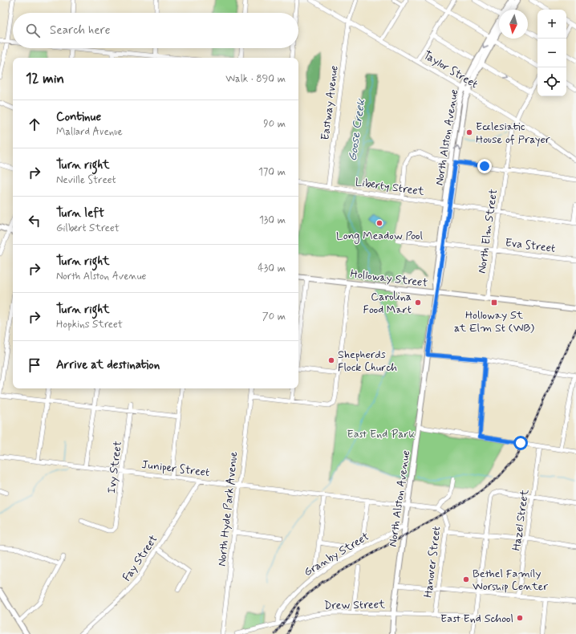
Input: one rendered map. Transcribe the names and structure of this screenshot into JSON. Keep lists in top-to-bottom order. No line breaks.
{"streets":{"main road":["North Alston Avenue","Holloway Street"],"street":["Taylor Street","Eastway Avenue","Liberty Street","North Elm Street","Eva Street","Ivy Street","Juniper Street","North Hyde Park Avenue","Hazel Street","Granby Street","Fay Street","Hanover Street","Drew Street"]},"crossings":[["Taylor Street","Eastway Avenue"],["Taylor Street","North Alston Avenue"],["Taylor Street","North Elm Street"],["Eastway Avenue","Liberty Street"],["North Alston Avenue","Liberty Street"],["North Alston Avenue","Eva Street"],["North Alston Avenue","Holloway Street"],["North Alston Avenue","Juniper Street"],["North Alston Avenue","Granby Street"],["North Alston Avenue","Drew Street"],["Liberty Street","North Elm Street"],["North Elm Street","Eva Street"],["North Elm Street","Holloway Street"],["Ivy Street","Juniper Street"],["Juniper Street","North Hyde Park Avenue"],["Juniper Street","Fay Street"],["Juniper Street","Hanover Street"],["Granby Street","Drew Street"],["Hanover Street","Drew Street"]],"water":["Goose Creek"],"parks":["East End Park"],"places":{"other":["Ecclesiatic House of Prayer","Long Meadow Pool","Carolina Food Mart","Shepherds Flock Church","Bethel Family Worship Center","East End School"],"transit":["Holloway St at Elm St (WB)"]},"north":"bottom","page":{"map_buttons":["+","−"],"search":"Search here","heading":["12 min","Walk · 890 m"],"list":[["Continue","Mallard Avenue","90 m"],["Turn right","Neville Street","170 m"],["Turn left","Gilbert Street","130 m"],["Turn right","North Alston Avenue","430 m"],["Turn right","Hopkins Street","70 m"],"Arrive at destination"]}}
